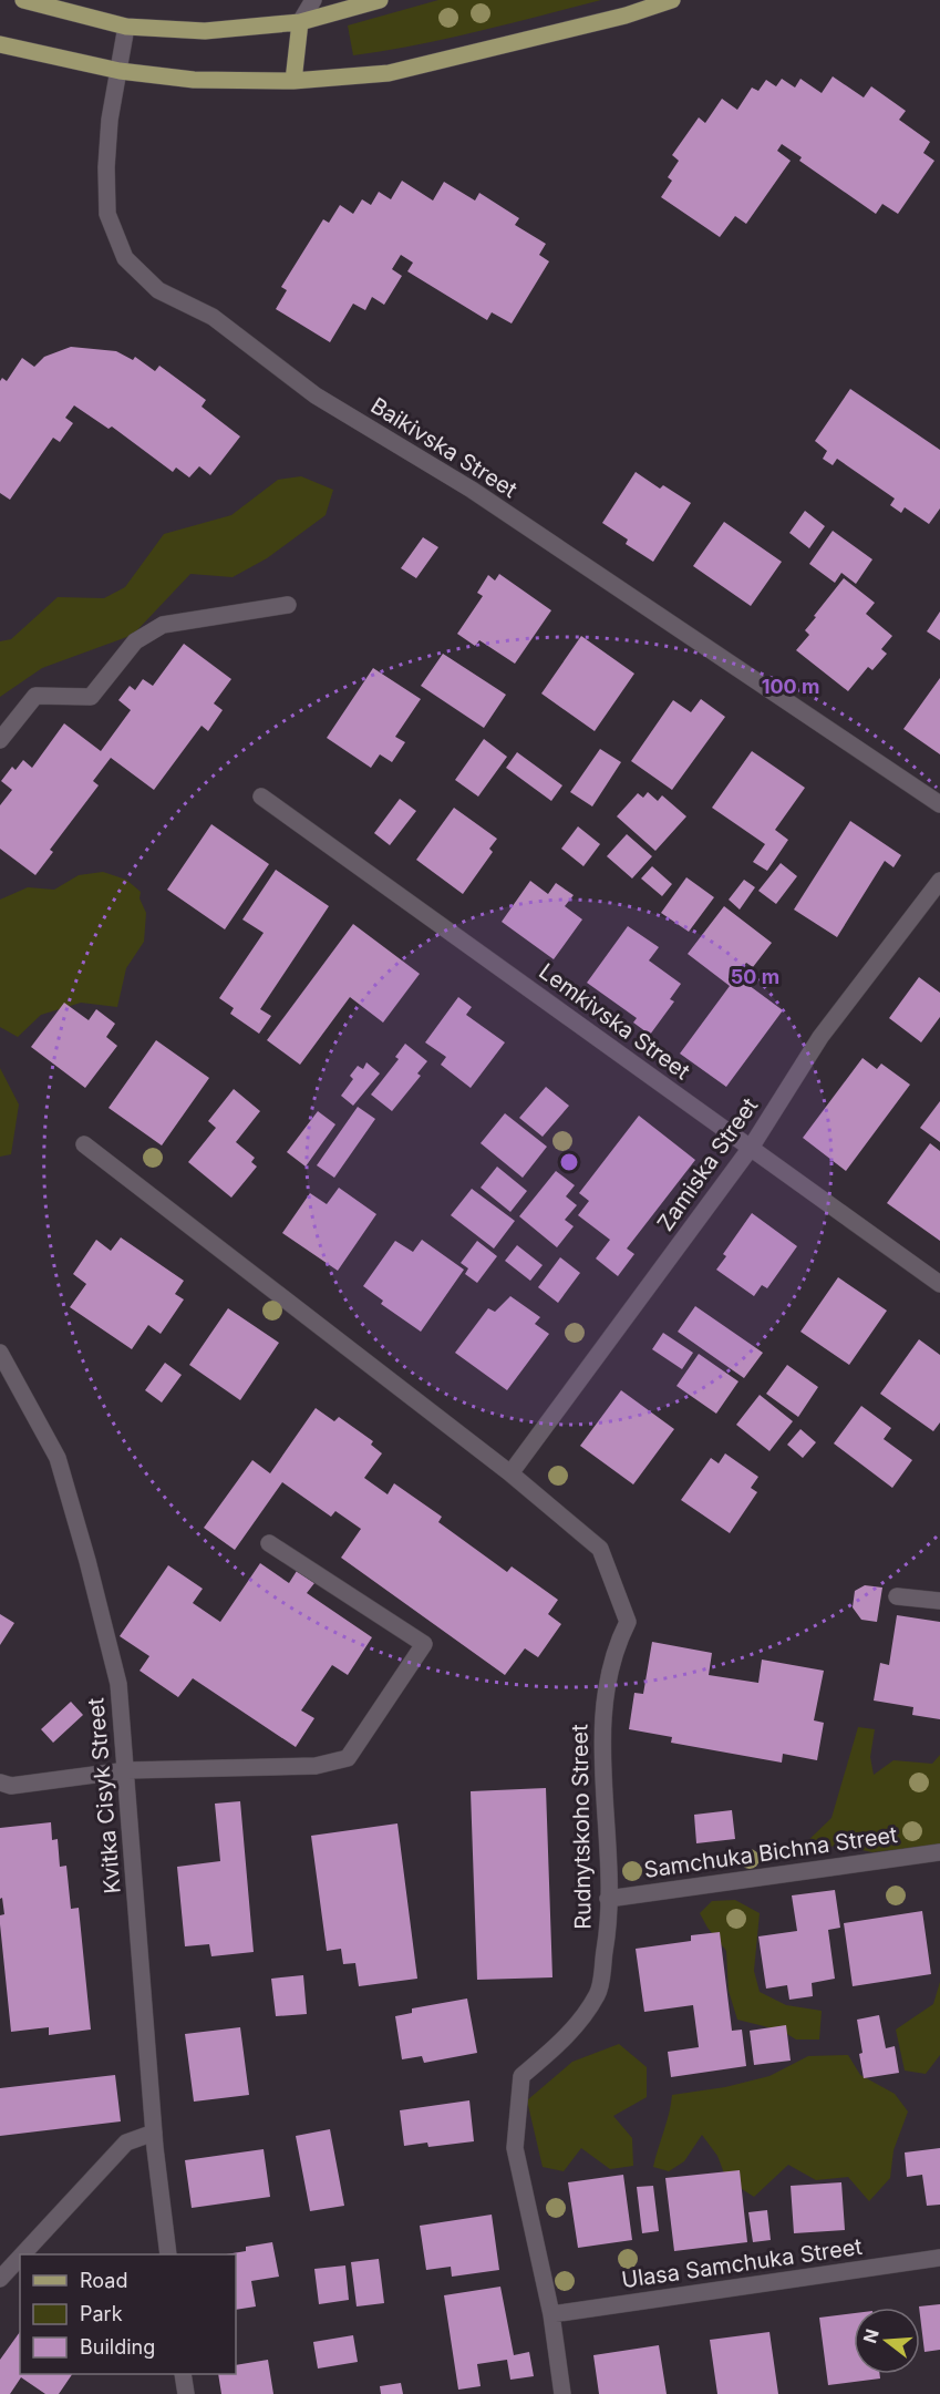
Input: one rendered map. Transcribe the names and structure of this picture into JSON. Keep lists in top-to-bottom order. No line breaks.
{"streets":{"street":["Baikivska Street","Lemkivska Street","Zamiska Street","Kvitka Cisyk Street","Rudnytskoho Street","Samchuka Bichna Street","Ulasa Samchuka Street"]},"crossings":[["Lemkivska Street","Zamiska Street"],["Zamiska Street","Rudnytskoho Street"],["Rudnytskoho Street","Samchuka Bichna Street"],["Rudnytskoho Street","Ulasa Samchuka Street"]],"legend":["Road","Park","Building"],"north":"left","rings":["100 m","50 m"]}
